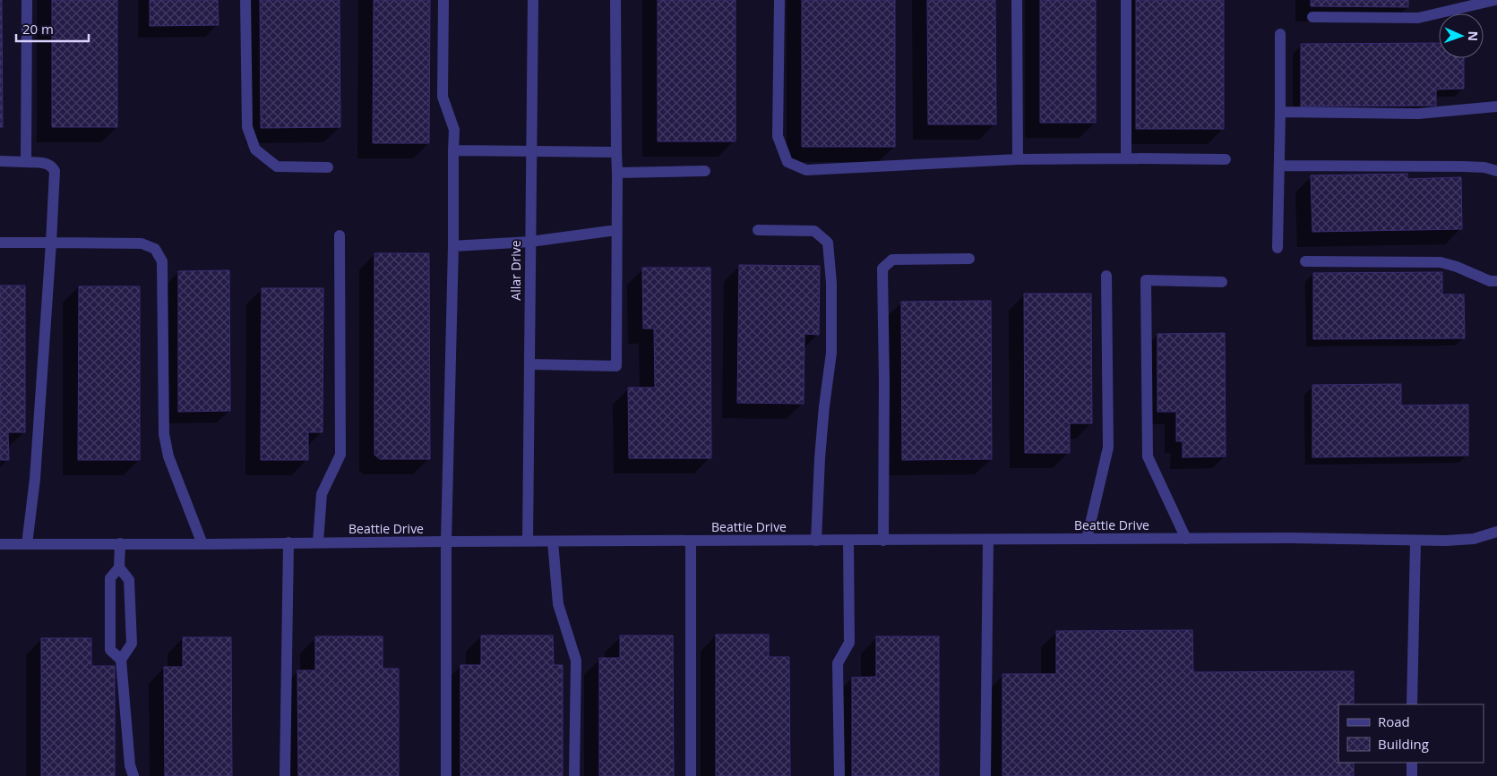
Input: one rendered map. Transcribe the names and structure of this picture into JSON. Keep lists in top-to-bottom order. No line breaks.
{"streets":{"street":["Allar Drive","Beattie Drive"]},"crossings":[["Allar Drive","Beattie Drive"]],"legend":["Road","Building"],"scale_bar":"20 m","north":"right"}
